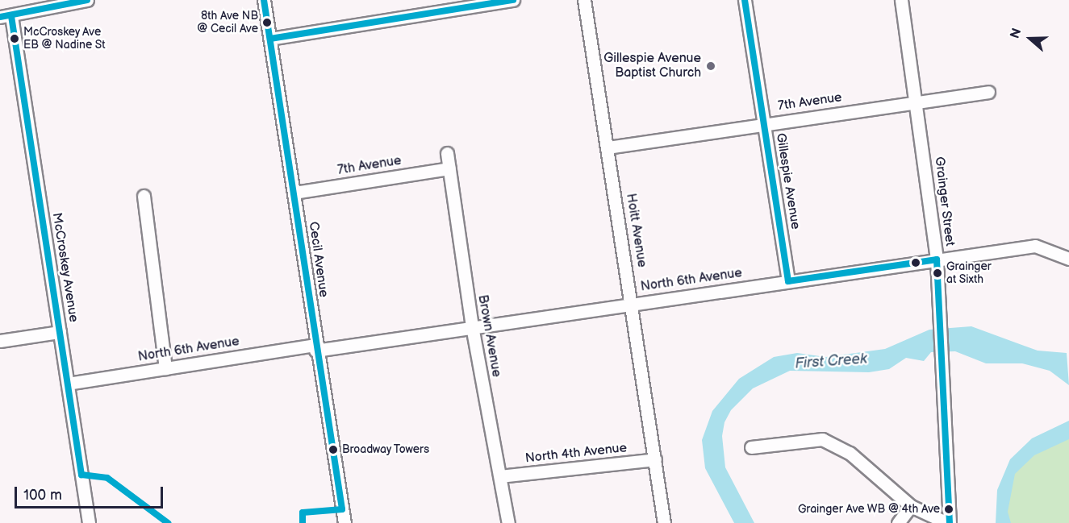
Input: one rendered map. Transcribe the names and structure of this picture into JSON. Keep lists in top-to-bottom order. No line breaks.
{"streets":{"street":["7th Avenue","Gillespie Avenue","Grainger Street","Hoitt Avenue","Cecil Avenue","McCroskey Avenue","North 6th Avenue","Brown Avenue","North 4th Avenue"]},"crossings":[["7th Avenue","Gillespie Avenue"],["7th Avenue","Grainger Street"],["7th Avenue","Hoitt Avenue"],["7th Avenue","Cecil Avenue"],["7th Avenue","Brown Avenue"],["Gillespie Avenue","North 6th Avenue"],["Grainger Street","North 6th Avenue"],["Hoitt Avenue","North 6th Avenue"],["Hoitt Avenue","North 4th Avenue"],["Cecil Avenue","North 6th Avenue"],["McCroskey Avenue","North 6th Avenue"],["North 6th Avenue","Brown Avenue"],["Brown Avenue","North 4th Avenue"]],"water":["First Creek"],"places":["8th Ave NB @ Cecil Ave","McCroskey Ave EB @ Nadine St","Gillespie Avenue Baptist Church","Grainger at Sixth","Broadway Towers","Grainger Ave WB @ 4th Ave"],"scale_bar":"100 m","north":"left"}
